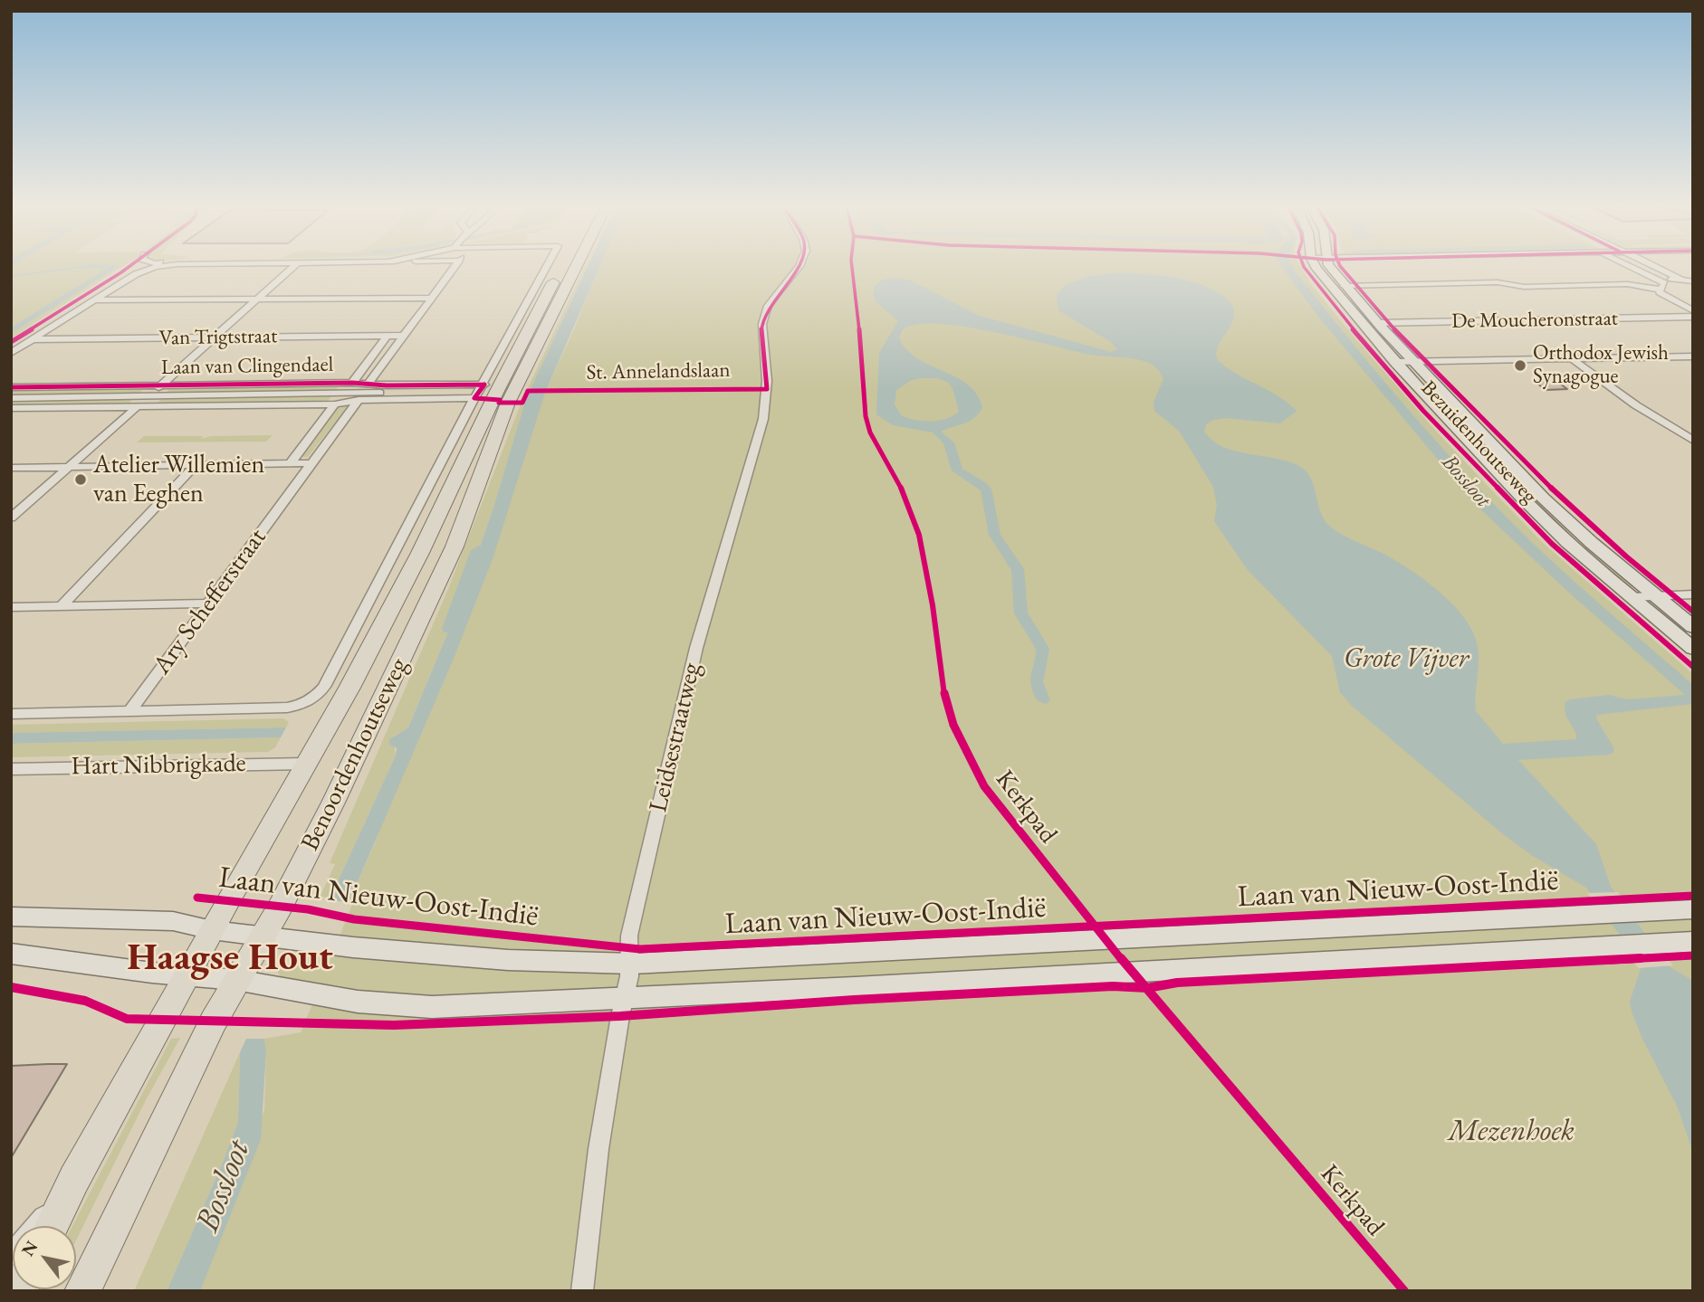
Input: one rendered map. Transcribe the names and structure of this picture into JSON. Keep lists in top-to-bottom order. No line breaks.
{"streets":{"main road":["Bezuidenhoutseweg","Benoordenhoutseweg","Laan van Nieuw-Oost-Indië"],"street":["De Moucheronstraat","Van Trigtstraat","Laan van Clingendael","Ary Schefferstraat","Leidsestraatweg","Hart Nibbrigkade"],"cycle path":["St. Annelandslaan","Kerkpad"]},"crossings":[["De Moucheronstraat","Bezuidenhoutseweg"],["Van Trigtstraat","Ary Schefferstraat"],["Laan van Clingendael","Ary Schefferstraat"],["Leidsestraatweg","Laan van Nieuw-Oost-Indië"],["Benoordenhoutseweg","Hart Nibbrigkade"],["Benoordenhoutseweg","Laan van Nieuw-Oost-Indië"]],"districts":["Haagse Hout"],"water":["Bossloot","Grote Vijver"],"parks":["Mezenhoek"],"places":["Orthodox Jewish Synagogue","Atelier Willemien van Eeghen"],"north":"top left"}
